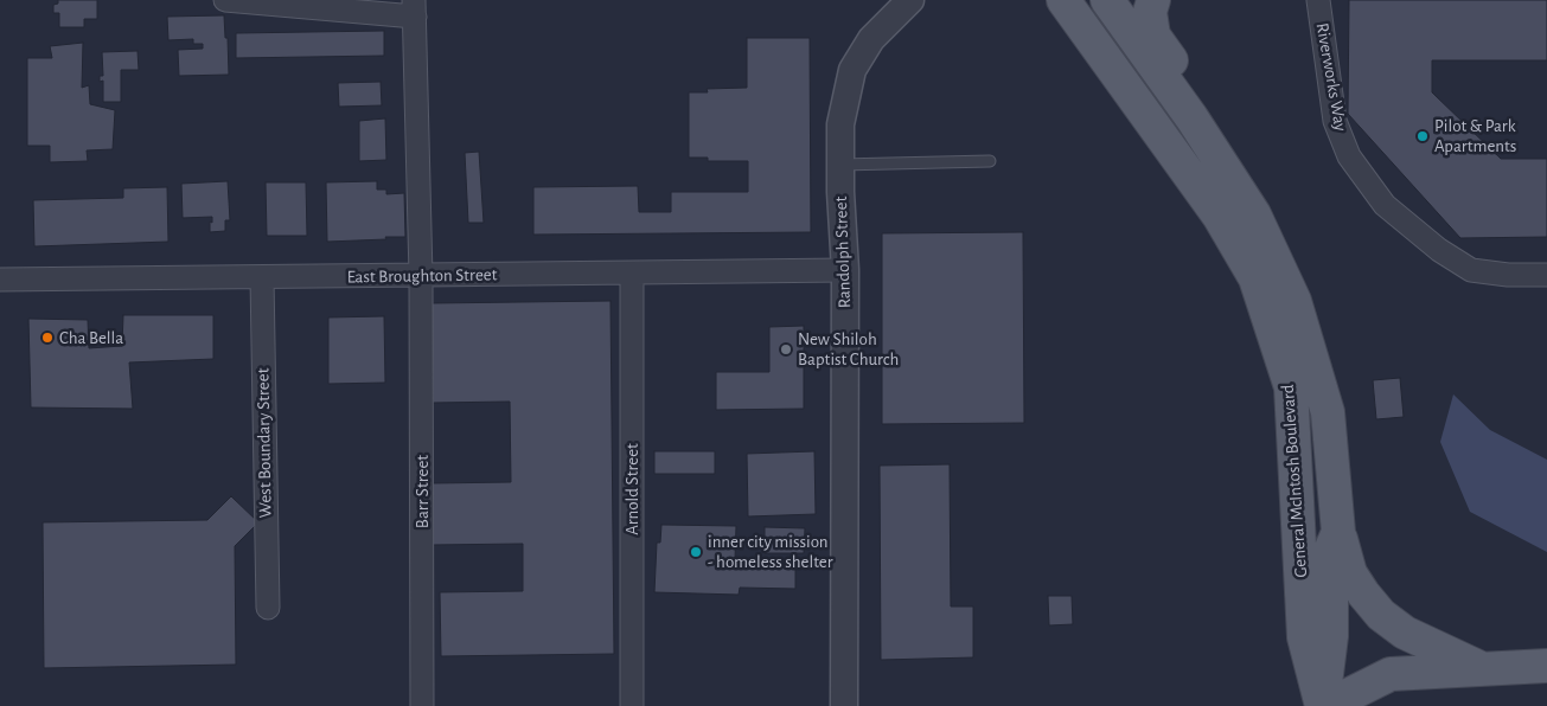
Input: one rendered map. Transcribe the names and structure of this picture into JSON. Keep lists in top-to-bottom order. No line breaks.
{"streets":{"main road":["General McIntosh Boulevard"],"street":["Riverworks Way","Randolph Street","East Broughton Street","West Boundary Street","Arnold Street","Barr Street"]},"crossings":[["Randolph Street","East Broughton Street"],["East Broughton Street","West Boundary Street"],["East Broughton Street","Arnold Street"],["East Broughton Street","Barr Street"]],"places":["Pilot & Park Apartments","Cha Bella","New Shiloh Baptist Church","inner city mission - homeless shelter"]}
